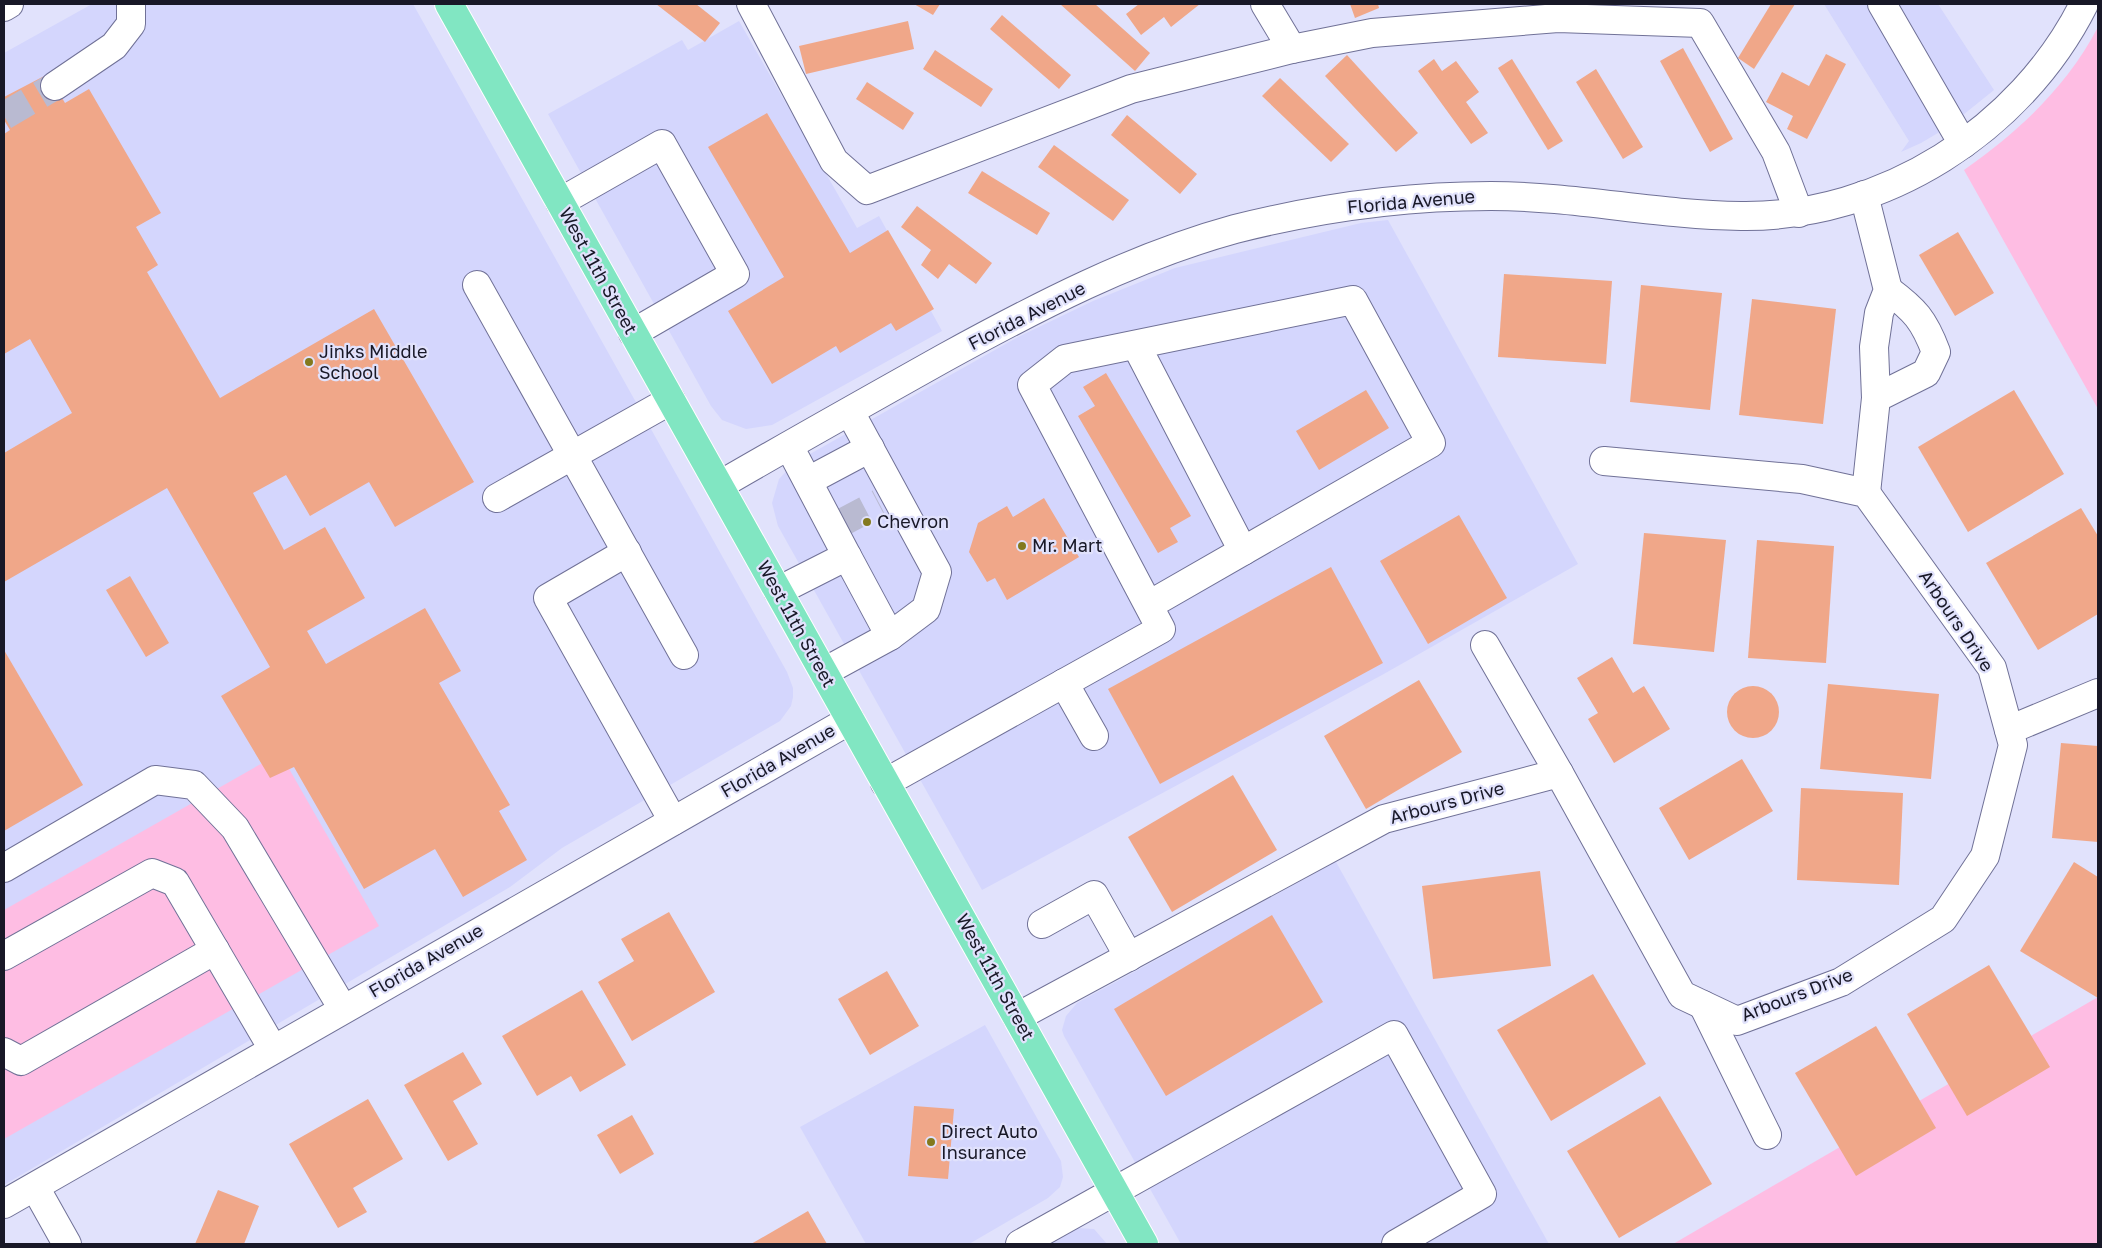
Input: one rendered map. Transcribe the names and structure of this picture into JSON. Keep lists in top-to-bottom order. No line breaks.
{"streets":{"main road":["West 11th Street"],"street":["Florida Avenue","Arbours Drive"]},"crossings":[["Florida Avenue","West 11th Street"],["West 11th Street","Arbours Drive"]],"places":["Jinks Middle School","Chevron","Mr. Mart","Direct Auto Insurance"]}
